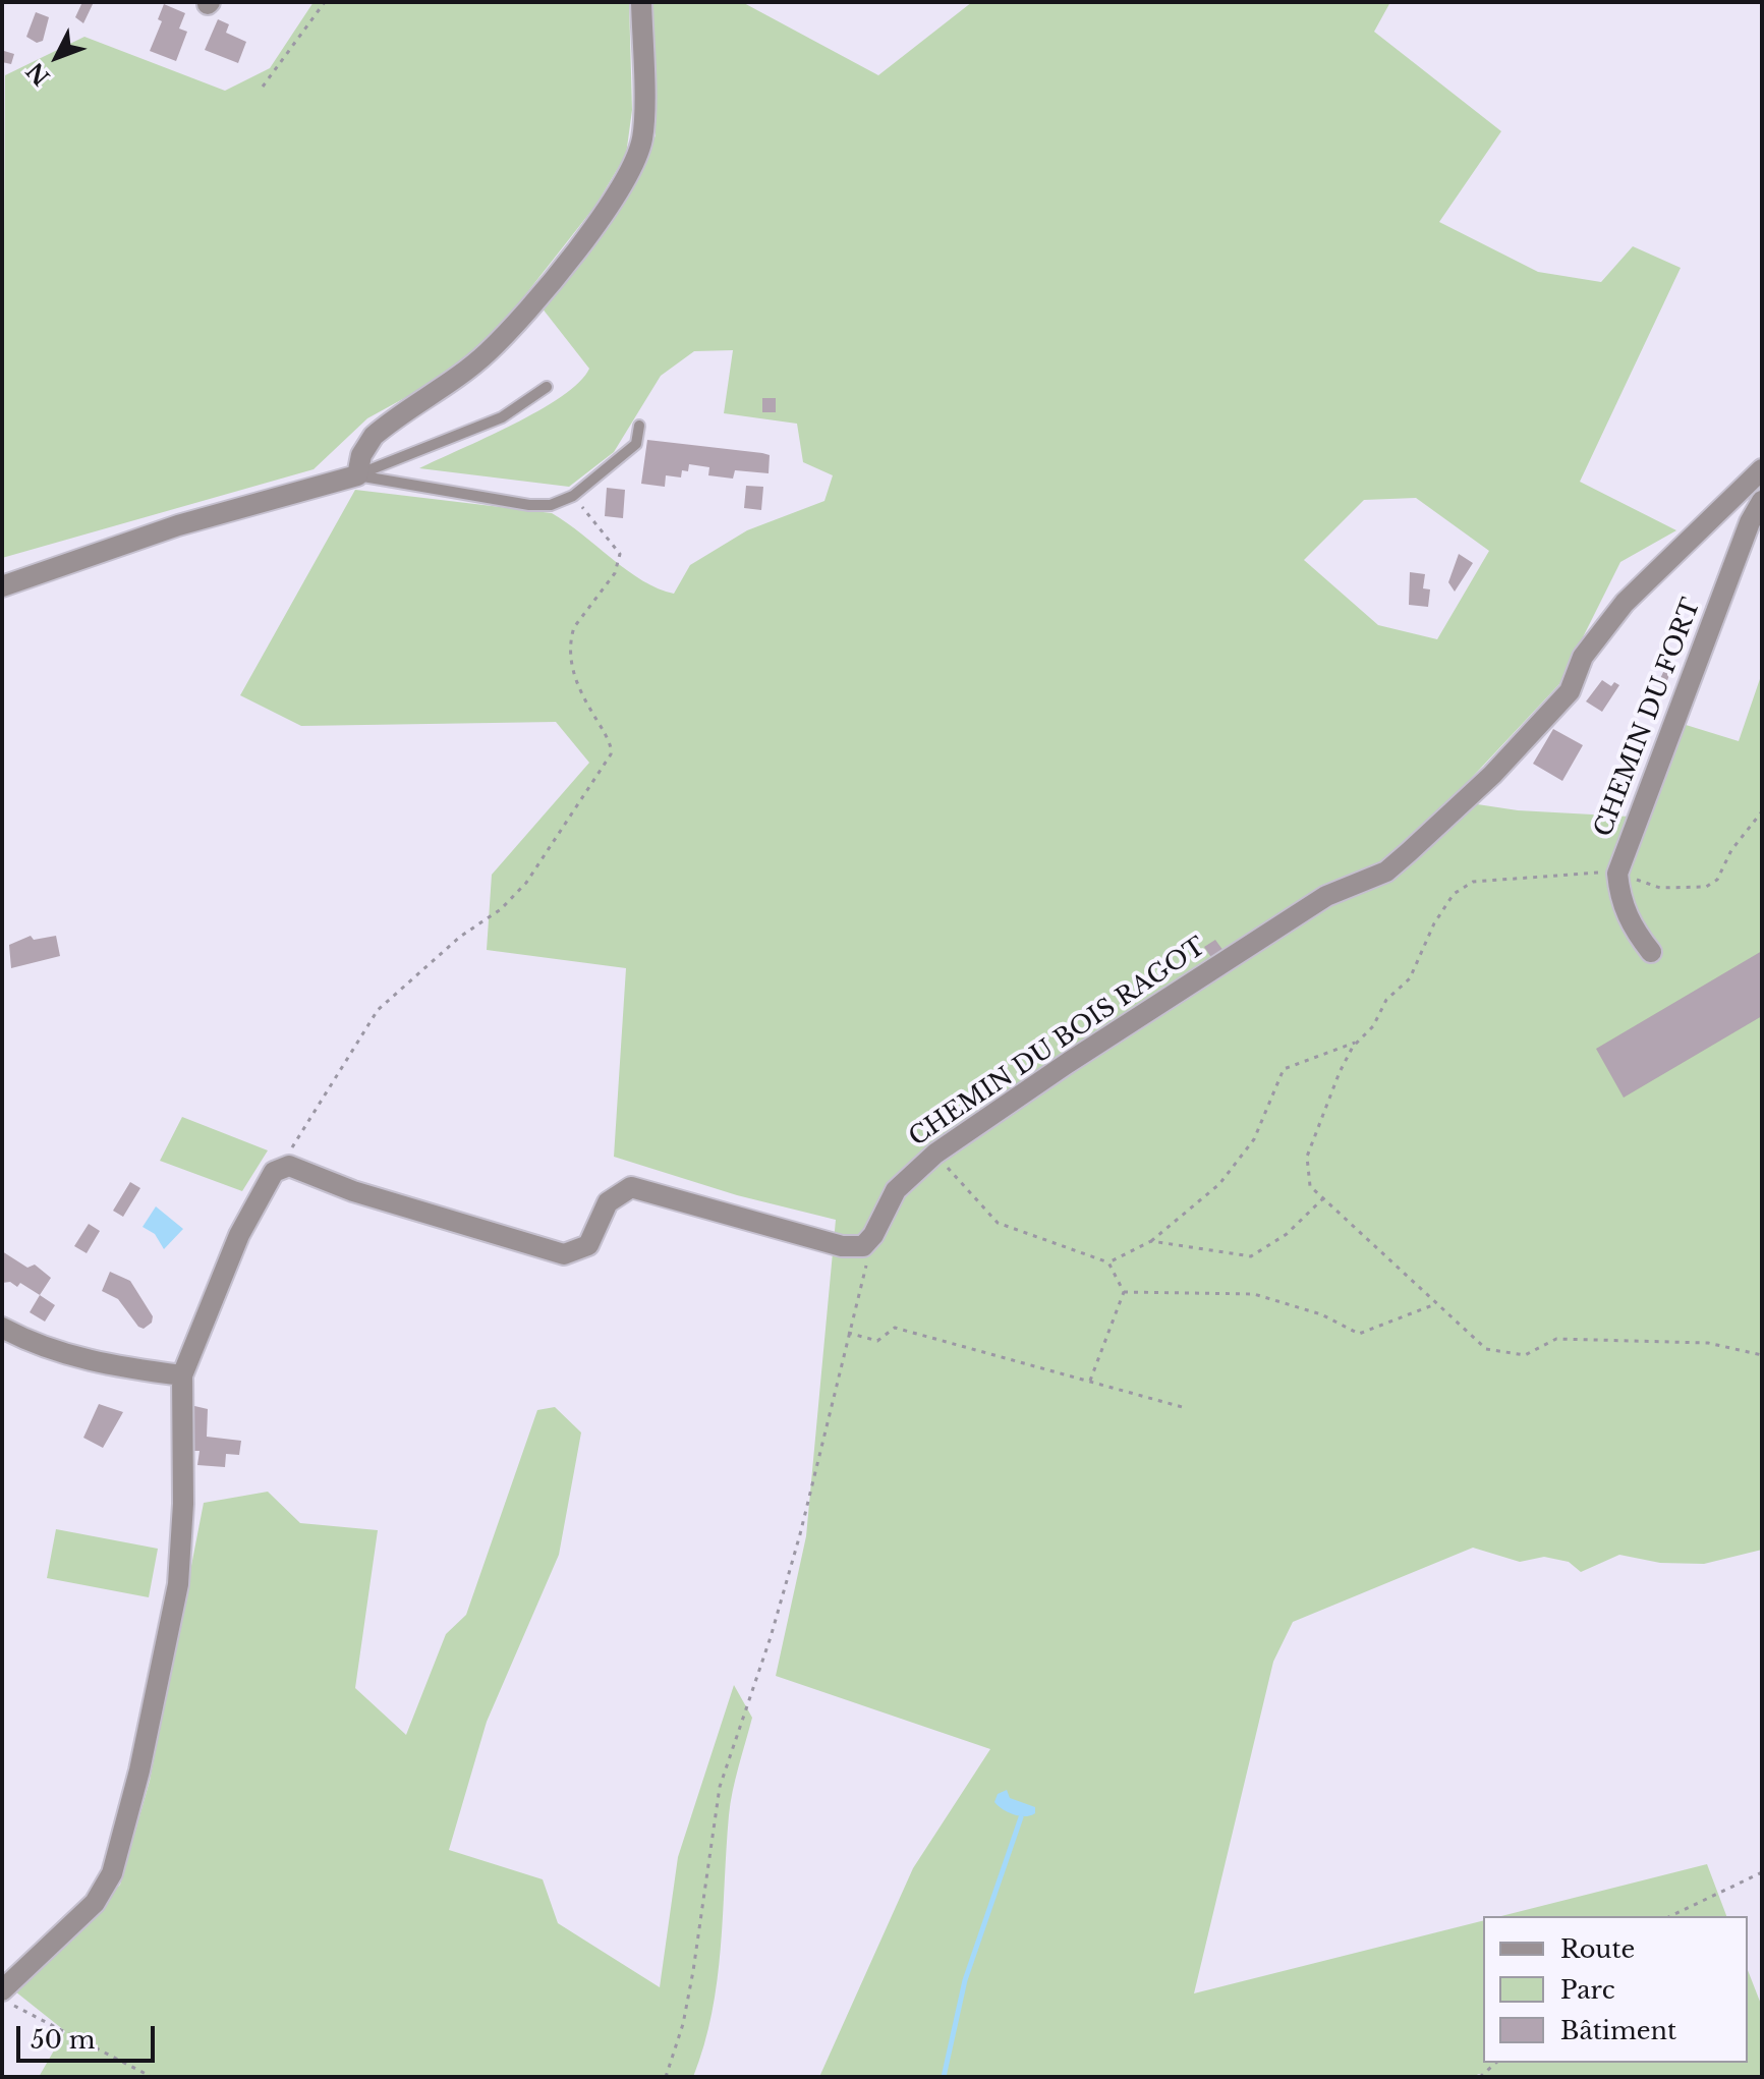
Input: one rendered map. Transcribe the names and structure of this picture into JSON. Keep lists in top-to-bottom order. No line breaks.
{"streets":{"street":["CHEMIN DU FORT","CHEMIN DU BOIS RAGOT"]},"legend":["Route","Parc","Bâtiment"],"scale_bar":"50 m","north":"bottom left"}
